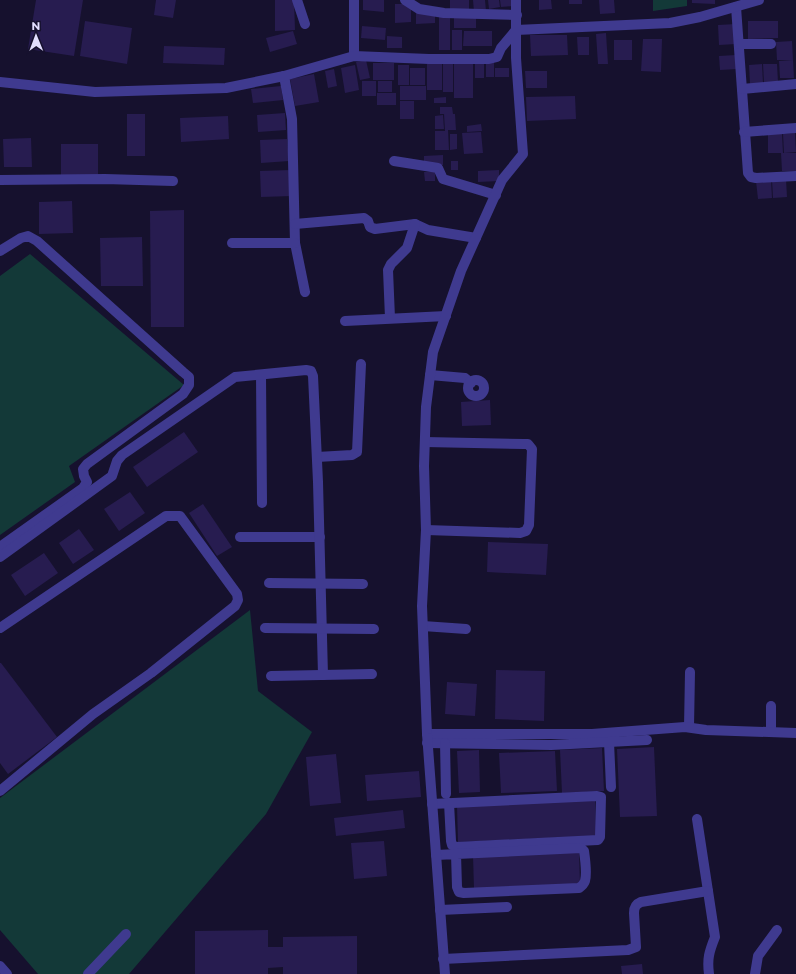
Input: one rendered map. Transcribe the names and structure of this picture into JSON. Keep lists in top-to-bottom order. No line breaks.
{"north":"top"}
